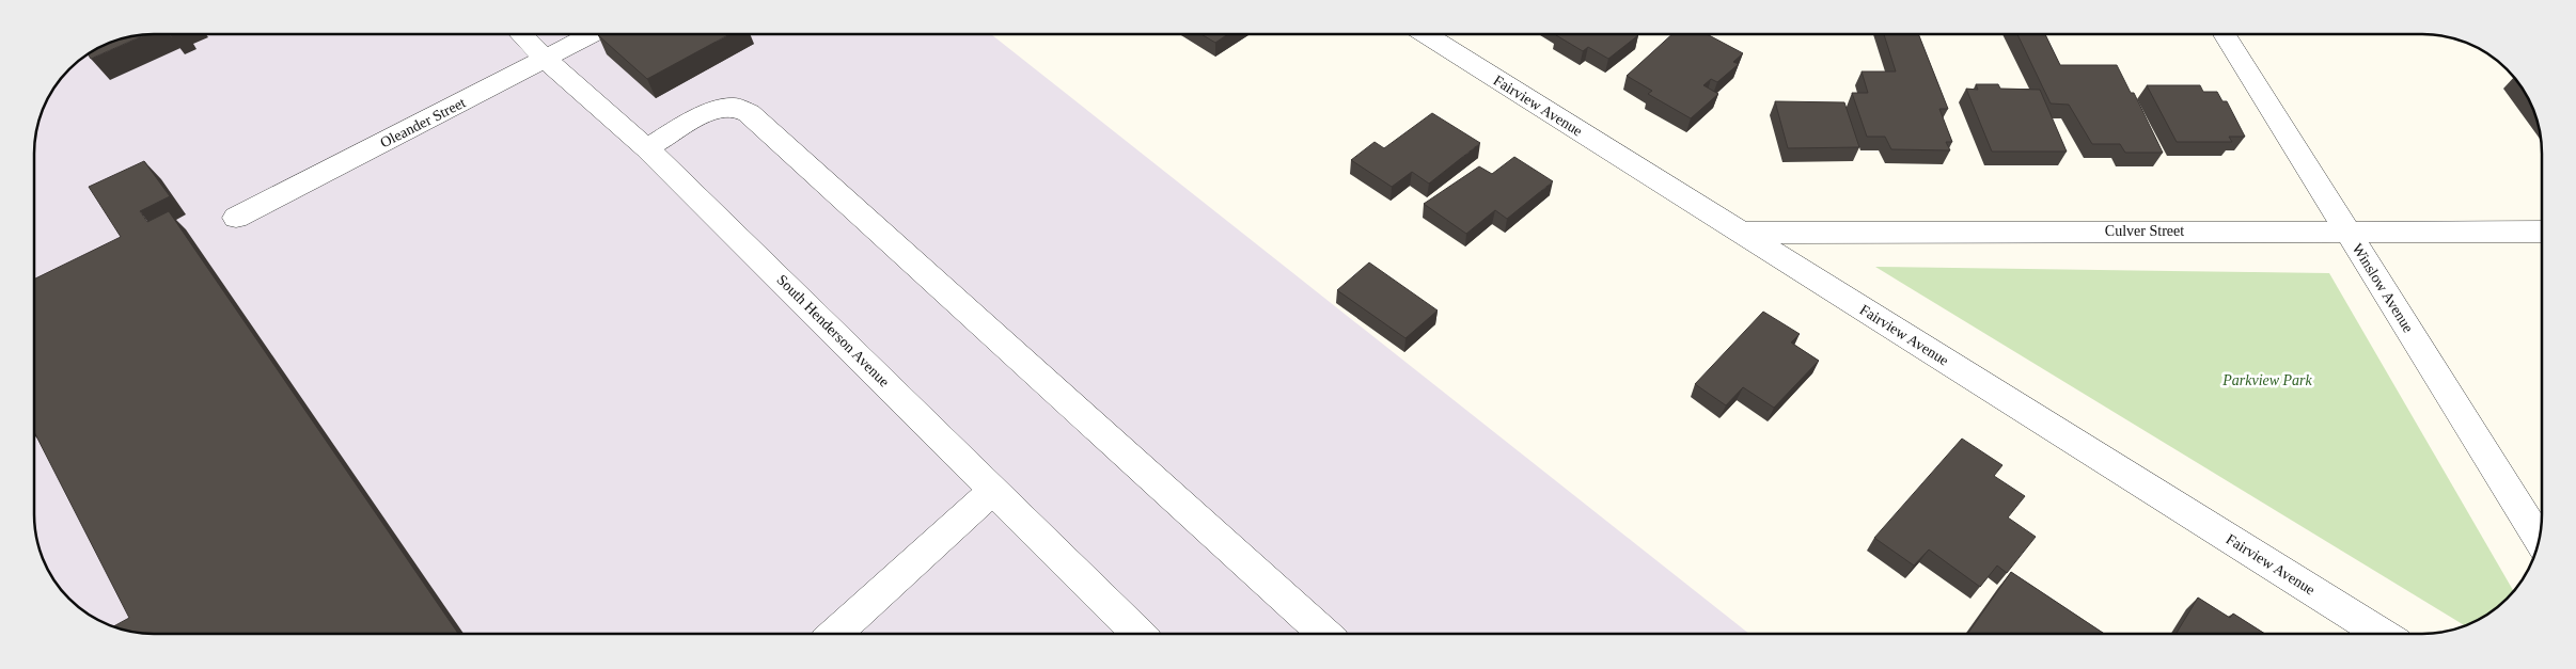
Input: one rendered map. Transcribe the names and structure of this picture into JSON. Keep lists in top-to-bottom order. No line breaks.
{"streets":{"street":["Fairview Avenue","Oleander Street","Culver Street","Winslow Avenue","South Henderson Avenue"]},"crossings":[["Fairview Avenue","Culver Street"],["Oleander Street","South Henderson Avenue"],["Culver Street","Winslow Avenue"]],"parks":["Parkview Park"]}
